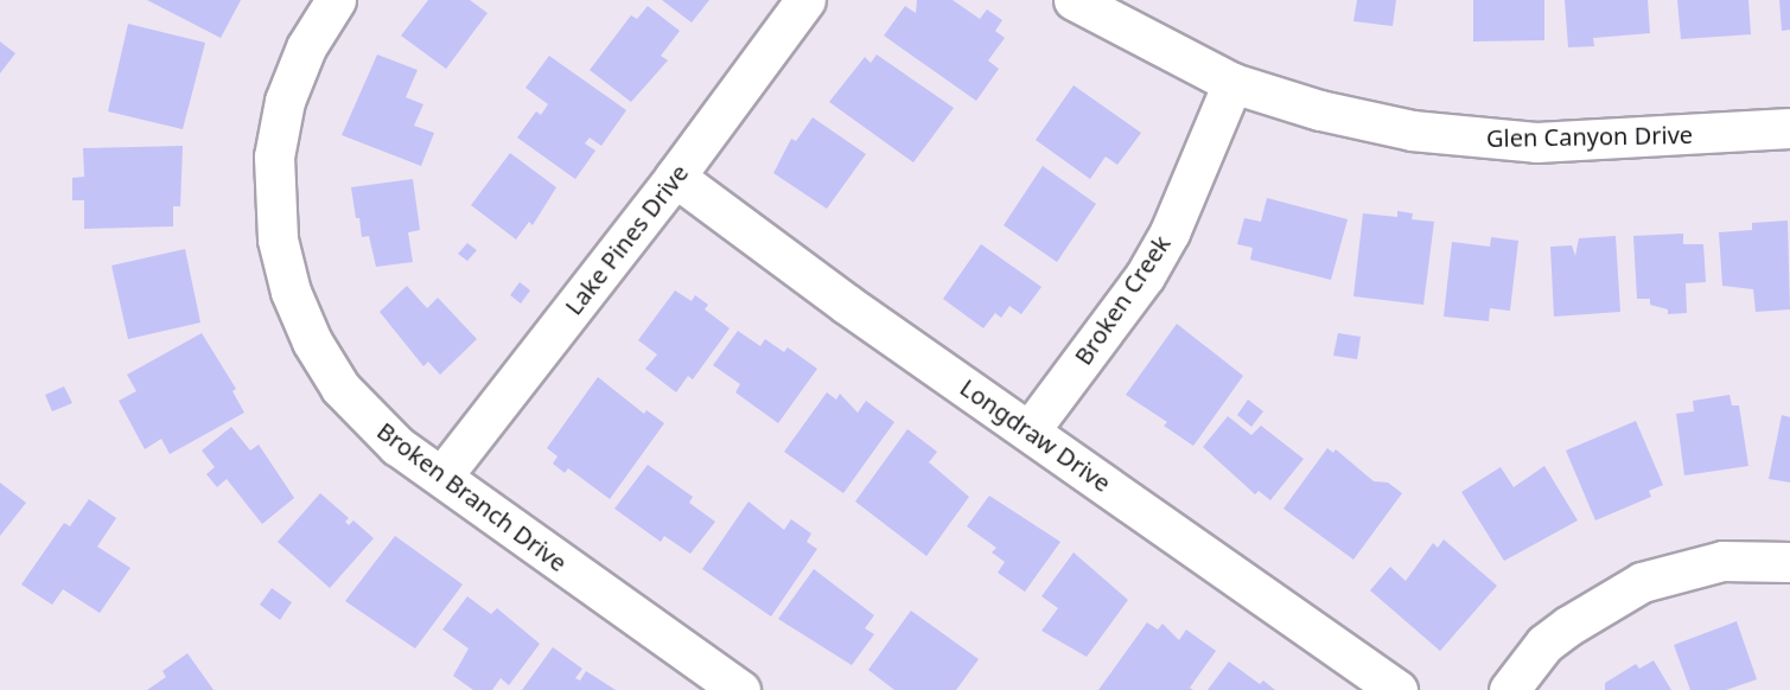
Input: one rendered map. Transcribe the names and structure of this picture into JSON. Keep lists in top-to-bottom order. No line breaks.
{"streets":{"street":["Glen Canyon Drive","Lake Pines Drive","Broken Creek","Longdraw Drive","Broken Branch Drive"]},"crossings":[["Glen Canyon Drive","Broken Creek"],["Lake Pines Drive","Longdraw Drive"],["Lake Pines Drive","Broken Branch Drive"],["Broken Creek","Longdraw Drive"]]}
